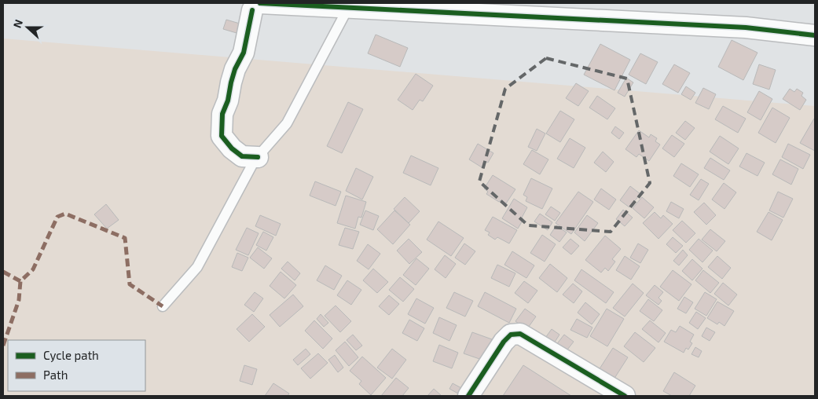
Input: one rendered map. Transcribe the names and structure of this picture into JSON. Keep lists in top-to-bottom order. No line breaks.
{"legend":["Cycle path","Path"],"north":"left"}
